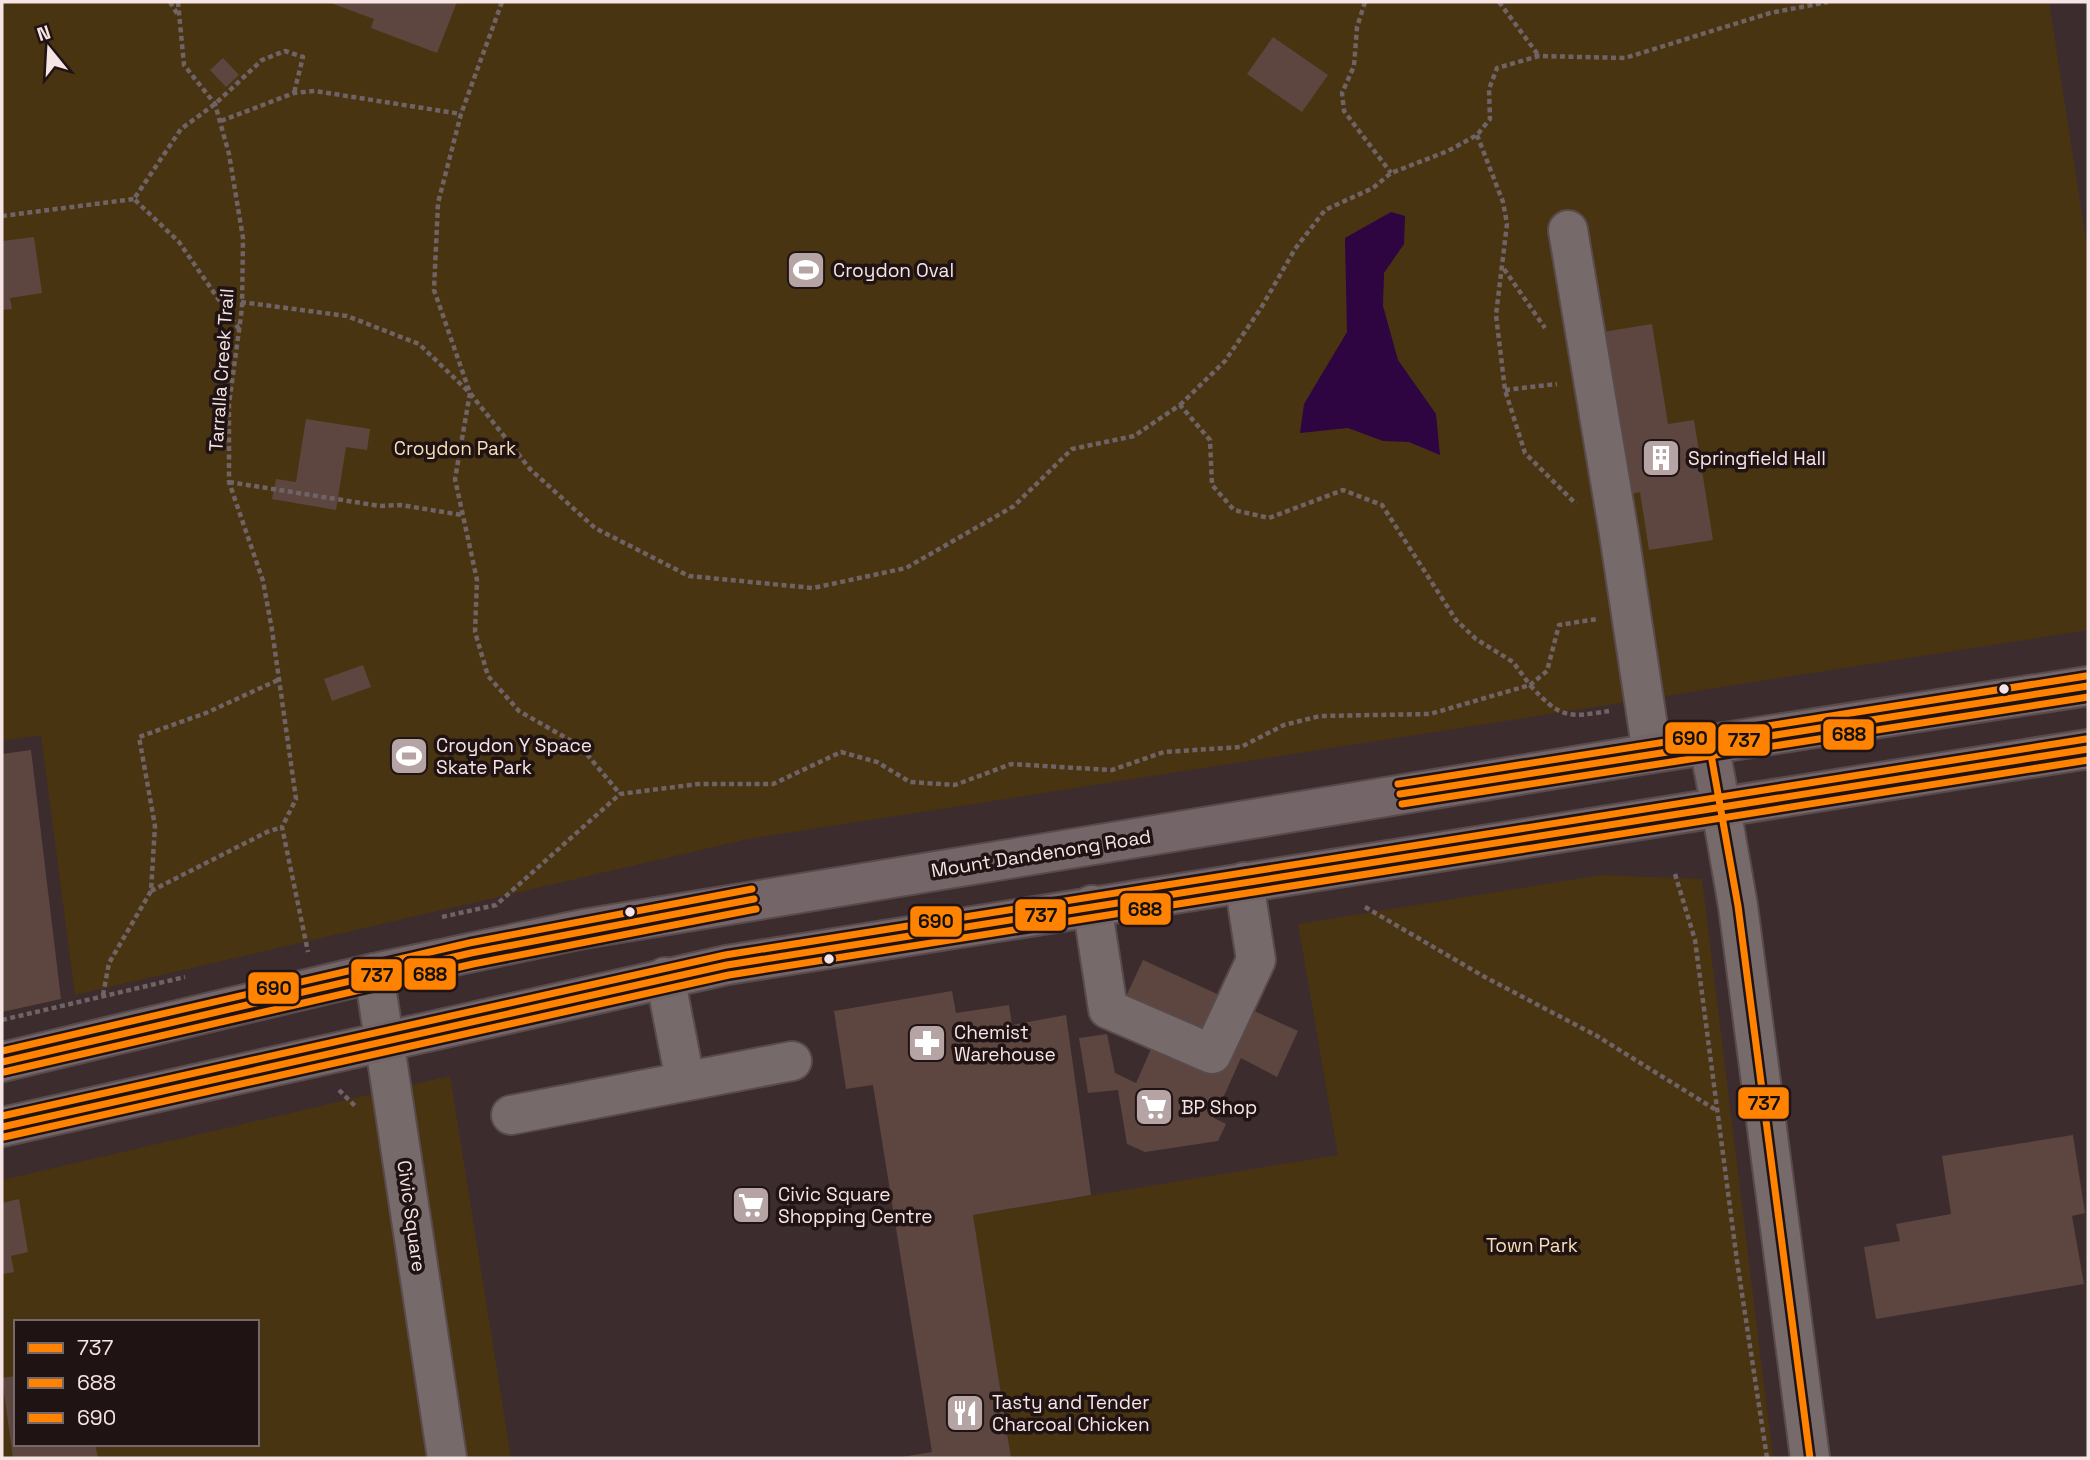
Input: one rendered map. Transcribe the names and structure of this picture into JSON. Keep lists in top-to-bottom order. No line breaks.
{"streets":{"main road":["Mount Dandenong Road"],"street":["Civic Square"],"path":["Tarralla Creek Trail"]},"crossings":[["Mount Dandenong Road","Civic Square"]],"parks":["Croydon Park","Town Park"],"places":{"sports":["Croydon Oval","Croydon Y Space Skate Park"],"building":["Springfield Hall"],"pharmacy":["Chemist Warehouse"],"supermarket":["BP Shop","Civic Square Shopping Centre"],"restaurant":["Tasty and Tender Charcoal Chicken"]},"lines":["transit line 690","transit line 737","transit line 688"],"legend":["737","688","690"],"north":"top"}
